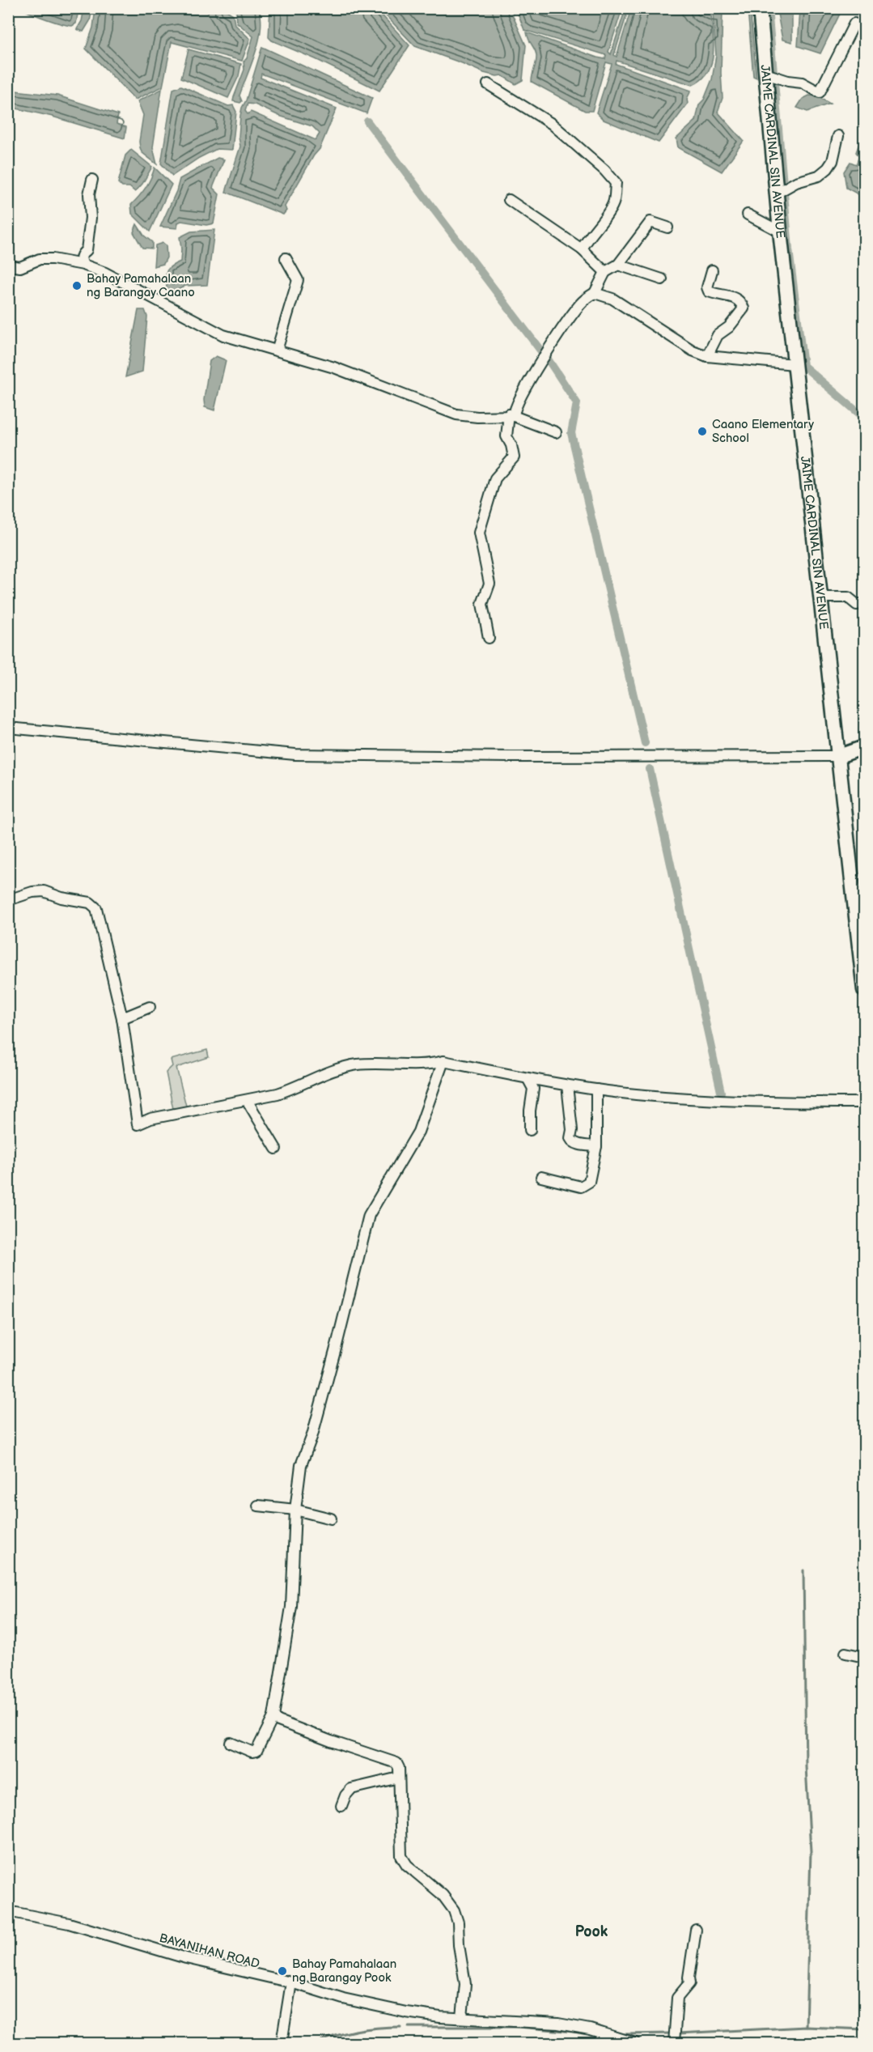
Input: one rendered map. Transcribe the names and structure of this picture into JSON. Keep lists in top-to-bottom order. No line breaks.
{"streets":{"main road":["JAIME CARDINAL SIN AVENUE"],"street":["BAYANIHAN ROAD"]},"districts":["Pook"],"places":["Bahay Pamahalaan ng Barangay Caano","Caano Elementary School","Bahay Pamahalaan ng Barangay Pook"]}
